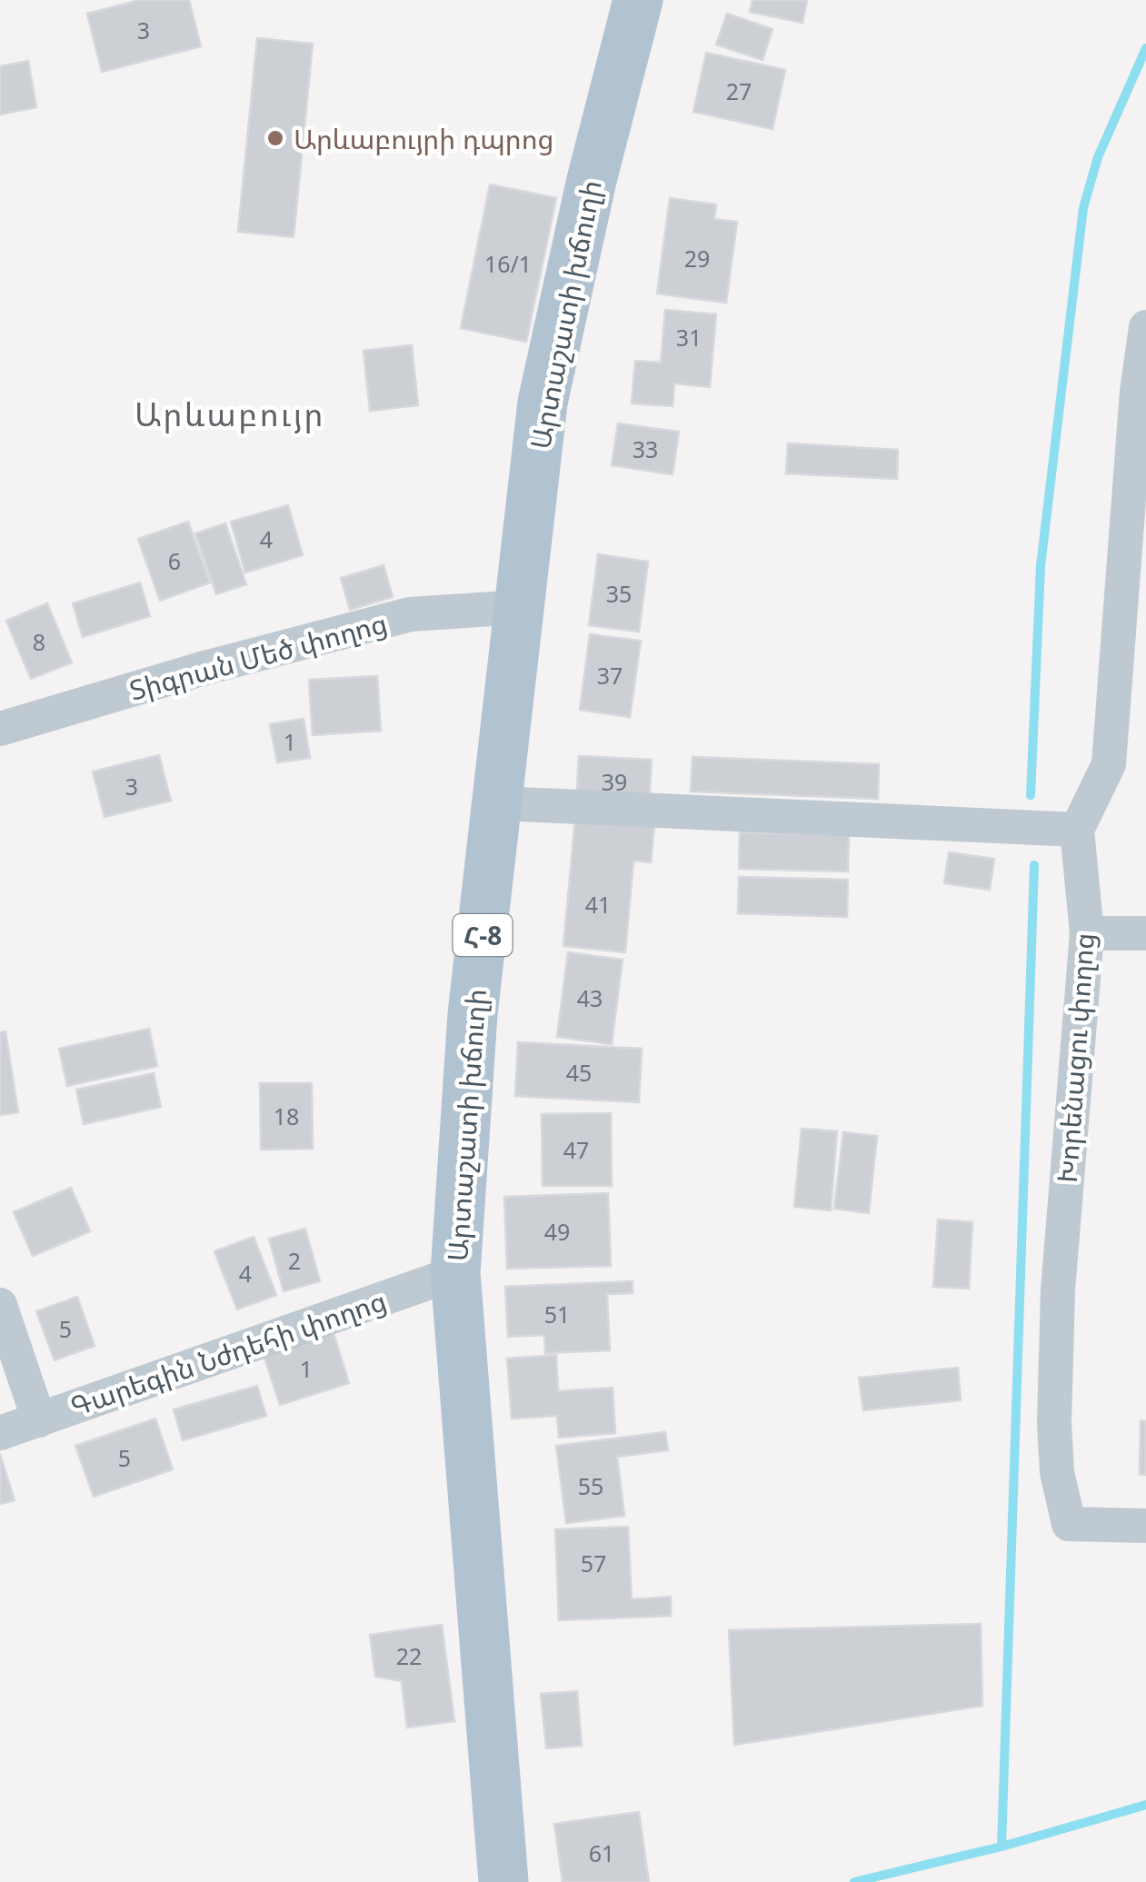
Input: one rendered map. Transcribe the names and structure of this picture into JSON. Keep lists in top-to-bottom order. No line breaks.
{"streets":{"main road":["Արտաշատի խճուղի","Հ-8"],"street":["Տիգրան Մեծ փողոց","Խորենացու փողոց","Գարեգին Նժդեհի փողոց"]},"crossings":[["Արտաշատի խճուղի","Տիգրան Մեծ փողոց"],["Արտաշատի խճուղի","Գարեգին Նժդեհի փողոց"]],"districts":["Արևաբույր"],"places":["Արևաբույրի դպրոց"],"house_numbers":["3","27","29","16/1","31","33","4","6","35","8","37","1","39","3","41","43","45","18","47","49","2","4","51","5","1","5","55","57","22","61"]}
